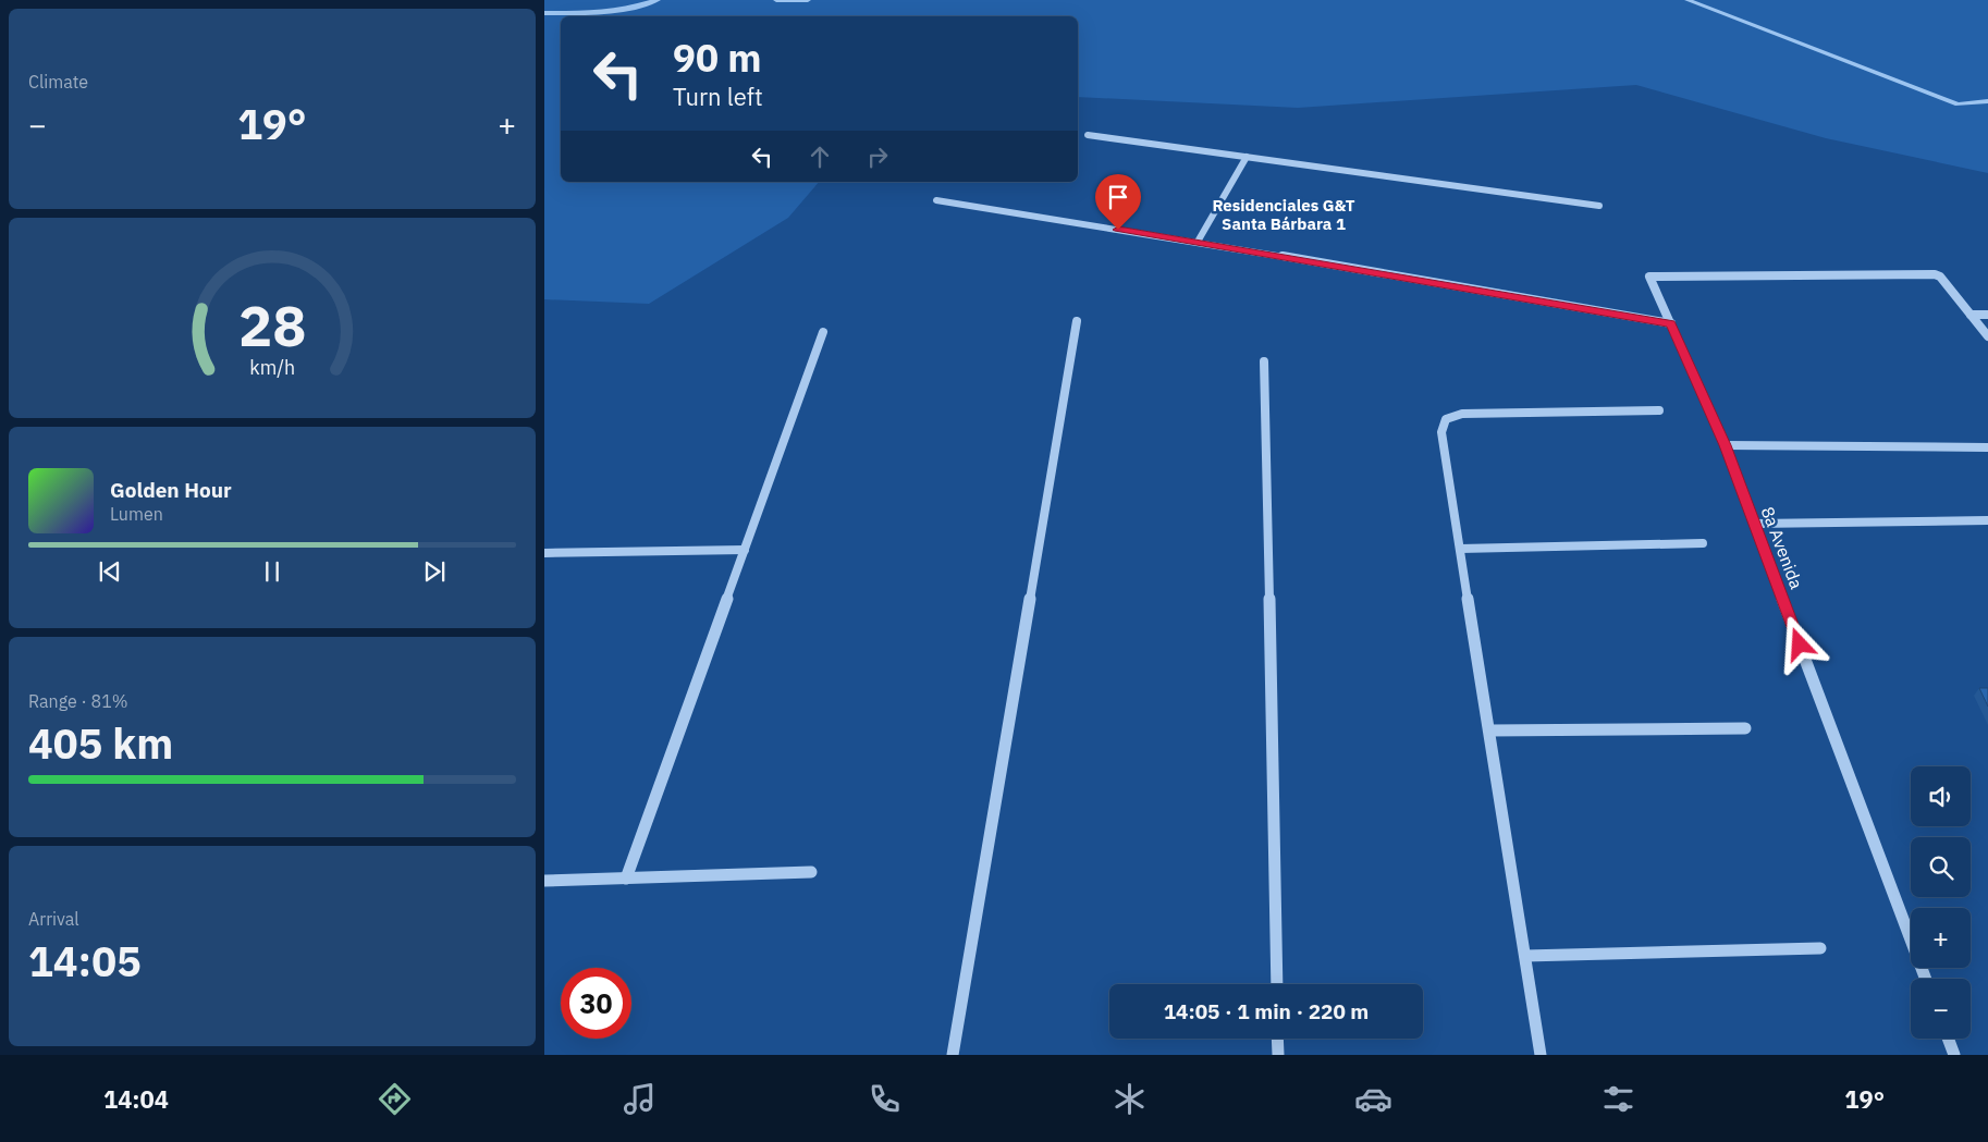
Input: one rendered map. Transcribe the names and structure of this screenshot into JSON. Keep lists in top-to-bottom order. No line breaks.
{"streets":{"street":["8a Avenida"]},"districts":["Residenciales G&T Santa Bárbara 1"],"page":{"tile":["Climate",["Range · 81%","405 km"],["Arrival","14:05"]],"turn":["90 m","Turn left"],"heat":["−","19°","+"],"song":["Golden Hour","Lumen"],"map_buttons":["+","−"],"limit":"30","trip":"14:05 · 1 min · 220 m","tabs":["14:04","19°"],"gauge":["28","km/h"]}}
